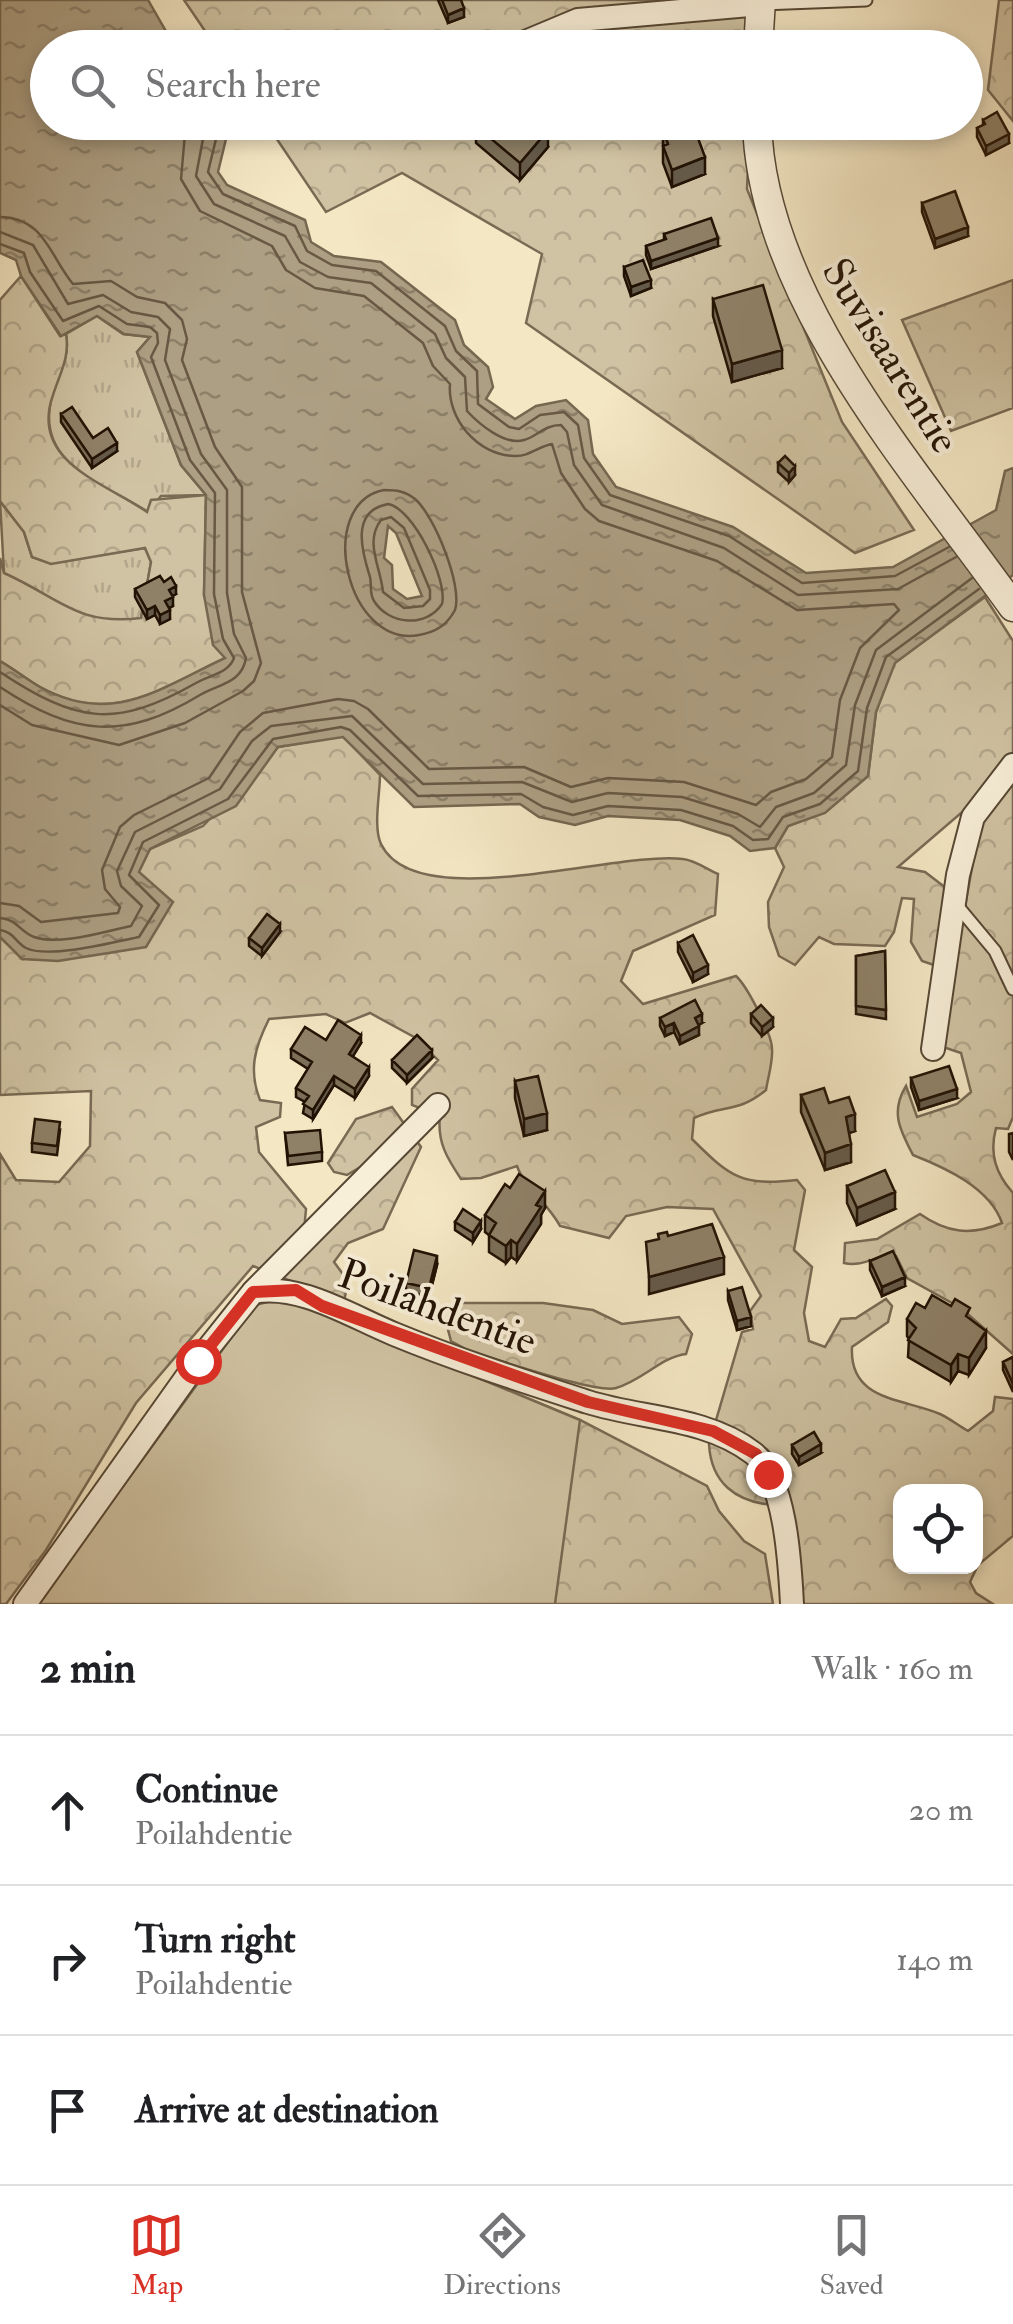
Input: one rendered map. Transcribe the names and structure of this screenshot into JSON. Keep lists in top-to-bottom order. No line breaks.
{"streets":{"street":["Suvisaarentie","Poilahdentie"]},"page":{"search":"Search here","heading":["2 min","Walk · 160 m"],"list":[["Continue","Poilahdentie","20 m"],["Turn right","Poilahdentie","140 m"],"Arrive at destination"],"nav":["Map","Directions","Saved"]}}
